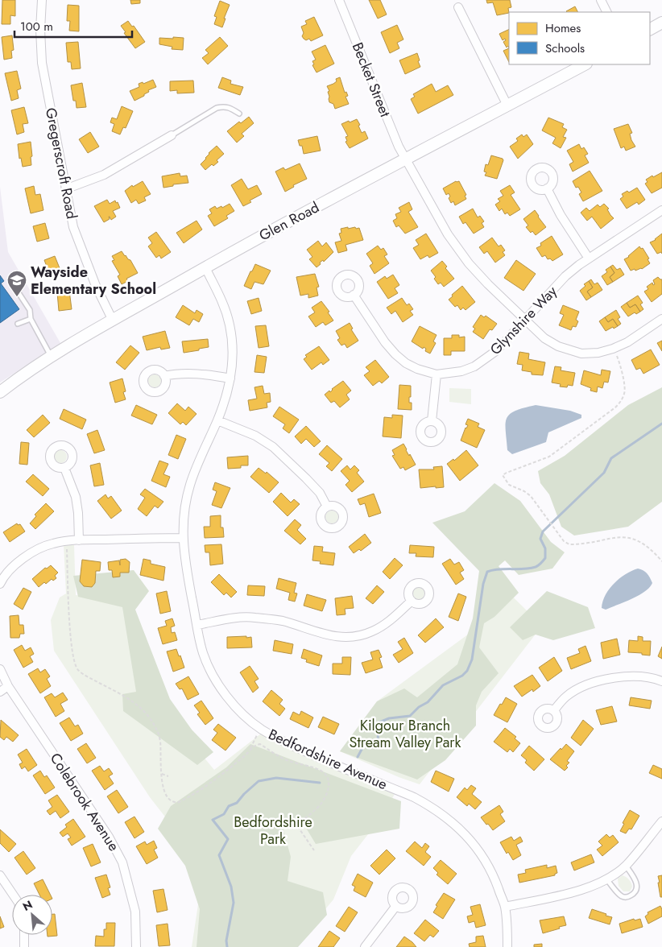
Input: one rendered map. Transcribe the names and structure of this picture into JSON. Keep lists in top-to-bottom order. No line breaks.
{"streets":{"main road":["Glen Road"],"street":["Becket Street","Gregerscroft Road","Glynshire Way","Bedfordshire Avenue","Colebrook Avenue"]},"crossings":[["Becket Street","Glen Road"],["Becket Street","Glynshire Way"],["Gregerscroft Road","Glen Road"],["Glen Road","Bedfordshire Avenue"]],"parks":["Kilgour Branch Stream Valley Park","Bedfordshire Park"],"places":{"school or university":["Wayside Elementary School"]},"legend":["Homes","Schools"],"scale_bar":"100 m","north":"top left"}
